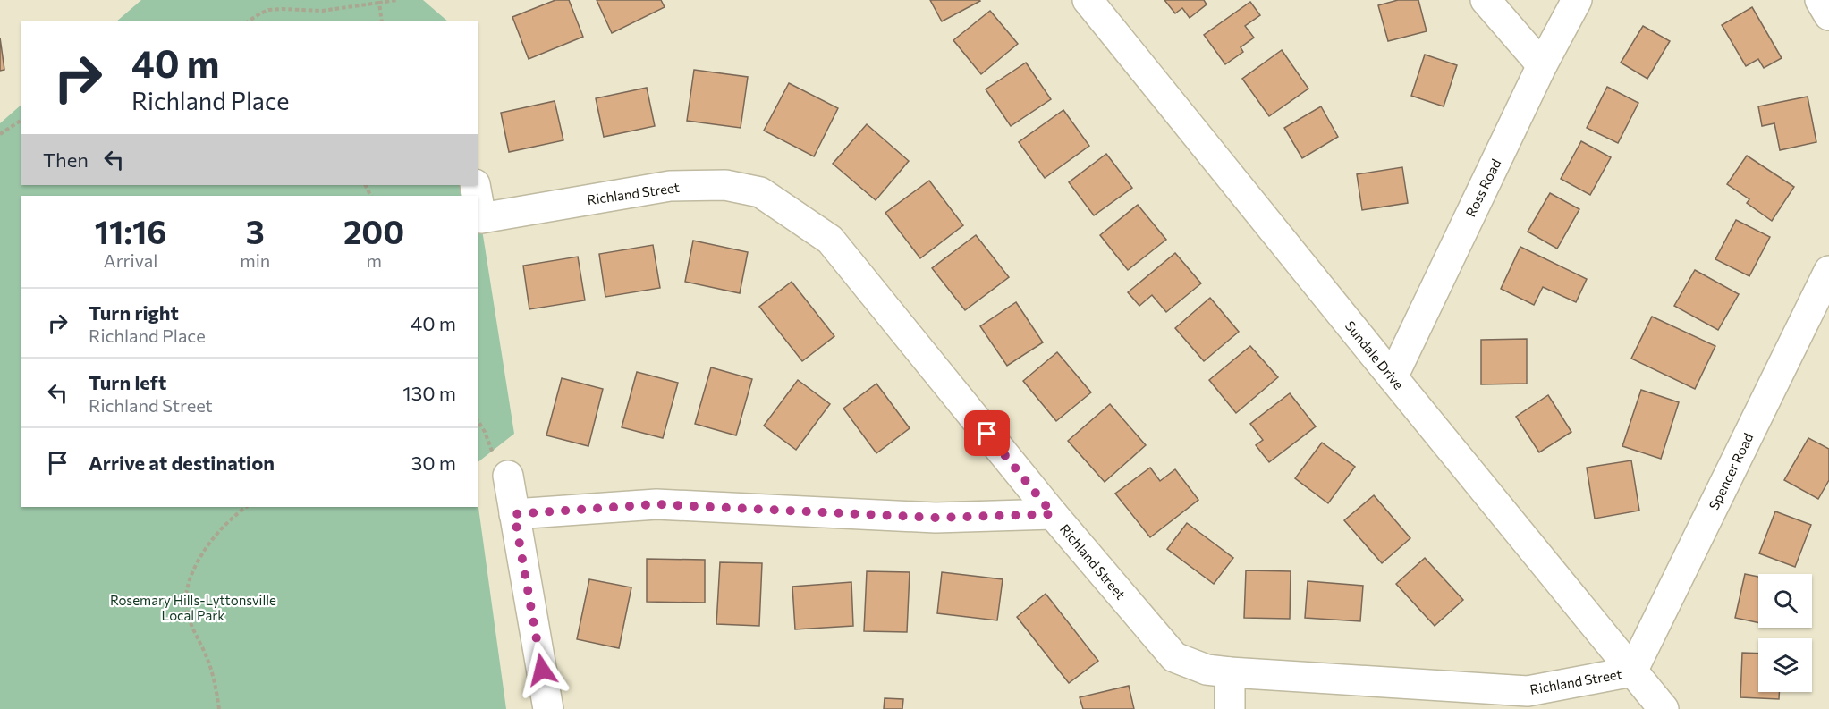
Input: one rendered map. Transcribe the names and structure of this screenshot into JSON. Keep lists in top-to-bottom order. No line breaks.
{"streets":{"street":["Ross Road","Richland Street","Sundale Drive","Spencer Road"]},"crossings":[["Ross Road","Sundale Drive"],["Richland Street","Sundale Drive"],["Richland Street","Spencer Road"],["Sundale Drive","Spencer Road"]],"parks":["Rosemary Hills-Lyttonsville Local Park"],"page":{"turn":["40 m","Richland Place"],"then":"Then","eta":["11:16","Arrival","3","min","200","m"],"list":[{"name":"Turn right","note":"Richland Place","value":"40 m"},{"name":"Turn left","note":"Richland Street","value":"130 m"},{"name":"Arrive at destination","value":"30 m"}]}}
